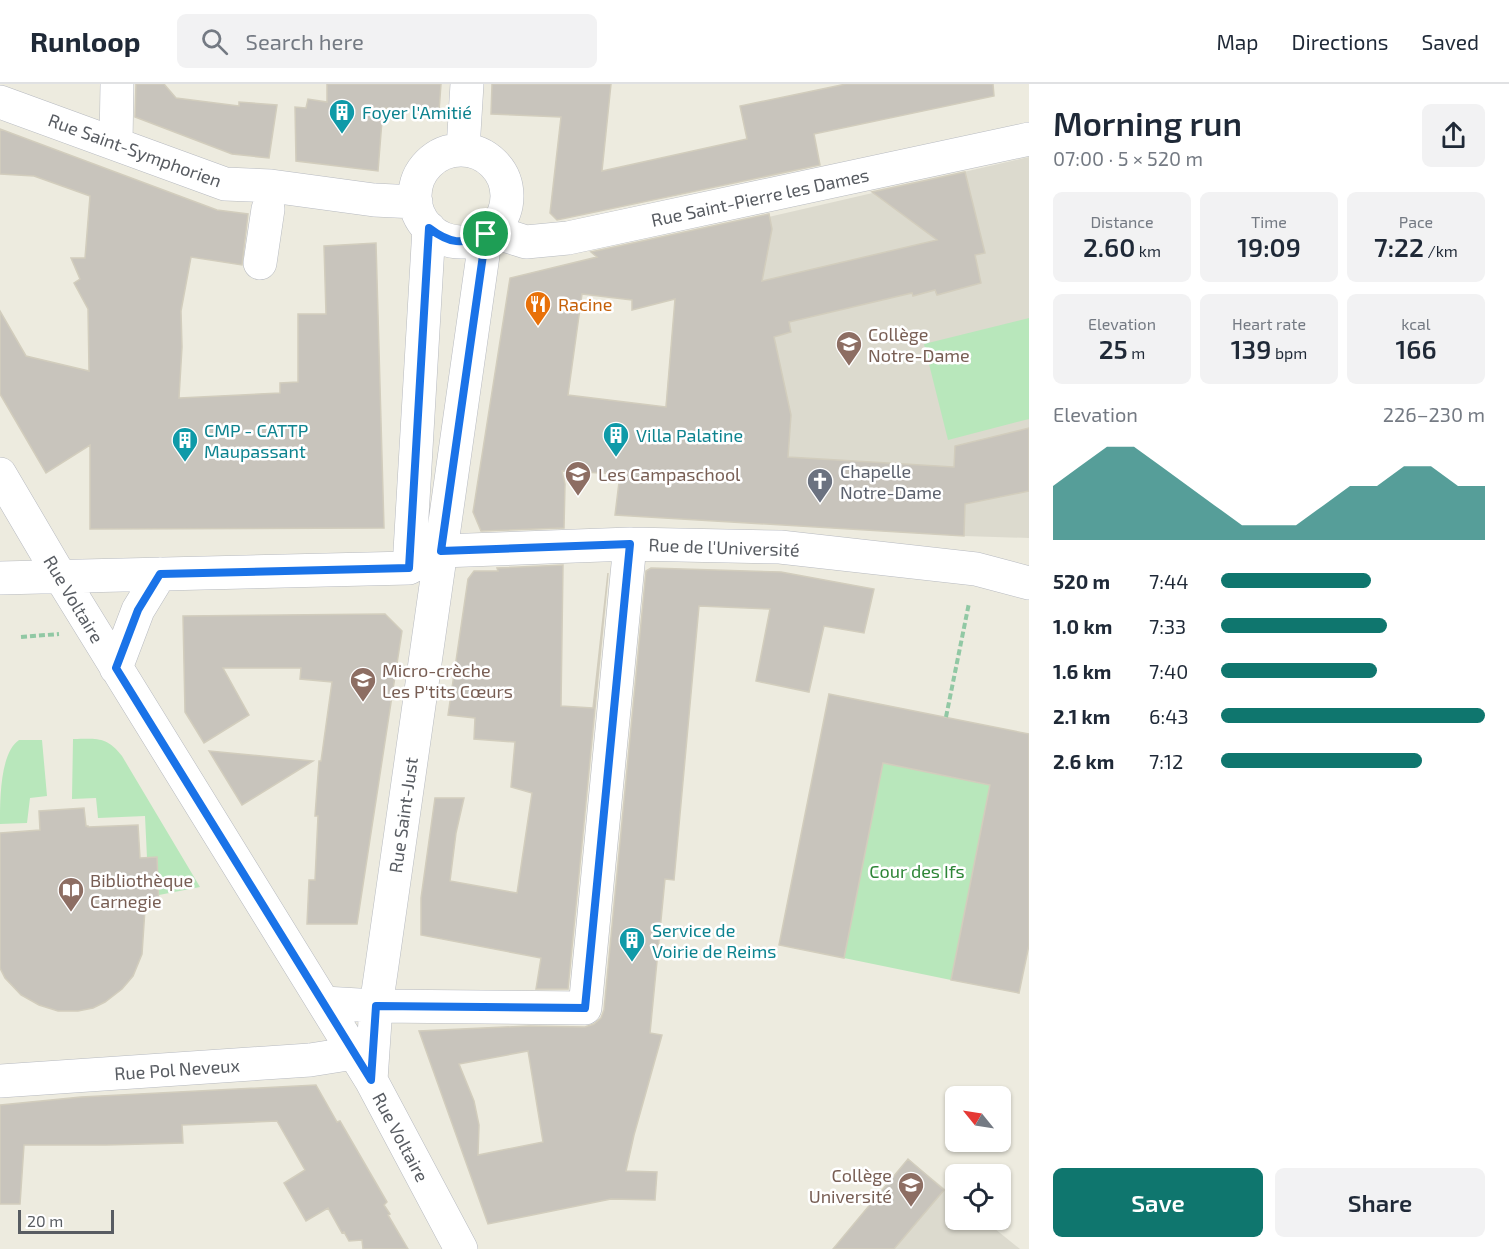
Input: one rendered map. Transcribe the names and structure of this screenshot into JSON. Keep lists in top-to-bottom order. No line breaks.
{"streets":{"street":["Rue Saint-Symphorien","Rue Saint-Pierre les Dames","Rue de l'Université","Rue Voltaire","Rue Saint-Just","Rue Pol Neveux"]},"crossings":[["Rue Saint-Symphorien","Rue Saint-Pierre les Dames"],["Rue Saint-Symphorien","Rue Saint-Just"],["Rue Saint-Pierre les Dames","Rue Saint-Just"],["Rue de l'Université","Rue Voltaire"],["Rue de l'Université","Rue Saint-Just"],["Rue Voltaire","Rue Saint-Just"],["Rue Voltaire","Rue Pol Neveux"]],"parks":["Cour des Ifs"],"places":{"building":["Foyer l'Amitié","Villa Palatine","CMP - CATTP Maupassant","Service de Voirie de Reims"],"restaurant":["Racine"],"school or university":["Collège Notre-Dame","Les Campaschool","Micro-crèche Les P'tits Cœurs","Collège Université"],"church":["Chapelle Notre-Dame"],"library":["Bibliothèque Carnegie"]},"scale_bar":"20 m","north":"top left","page":{"header":"Runloop","search":"Search here","nav":["Map","Directions","Saved"],"heading":["Morning run","07:00 · 5 × 520 m"],"stats":[["Distance","2.60 km"],["Time","19:09"],["Pace","7:22 /km"],["Elevation","25 m"],["Heart rate","139 bpm"],["kcal","166"]],"chart":["Elevation","226–230 m"],"list":[{"name":"520 m","note":"7:44"},{"name":"1.0 km","note":"7:33"},{"name":"1.6 km","note":"7:40"},{"name":"2.1 km","note":"6:43"},{"name":"2.6 km","note":"7:12"}],"buttons":["Save","Share"],"scale":"20 m"}}
